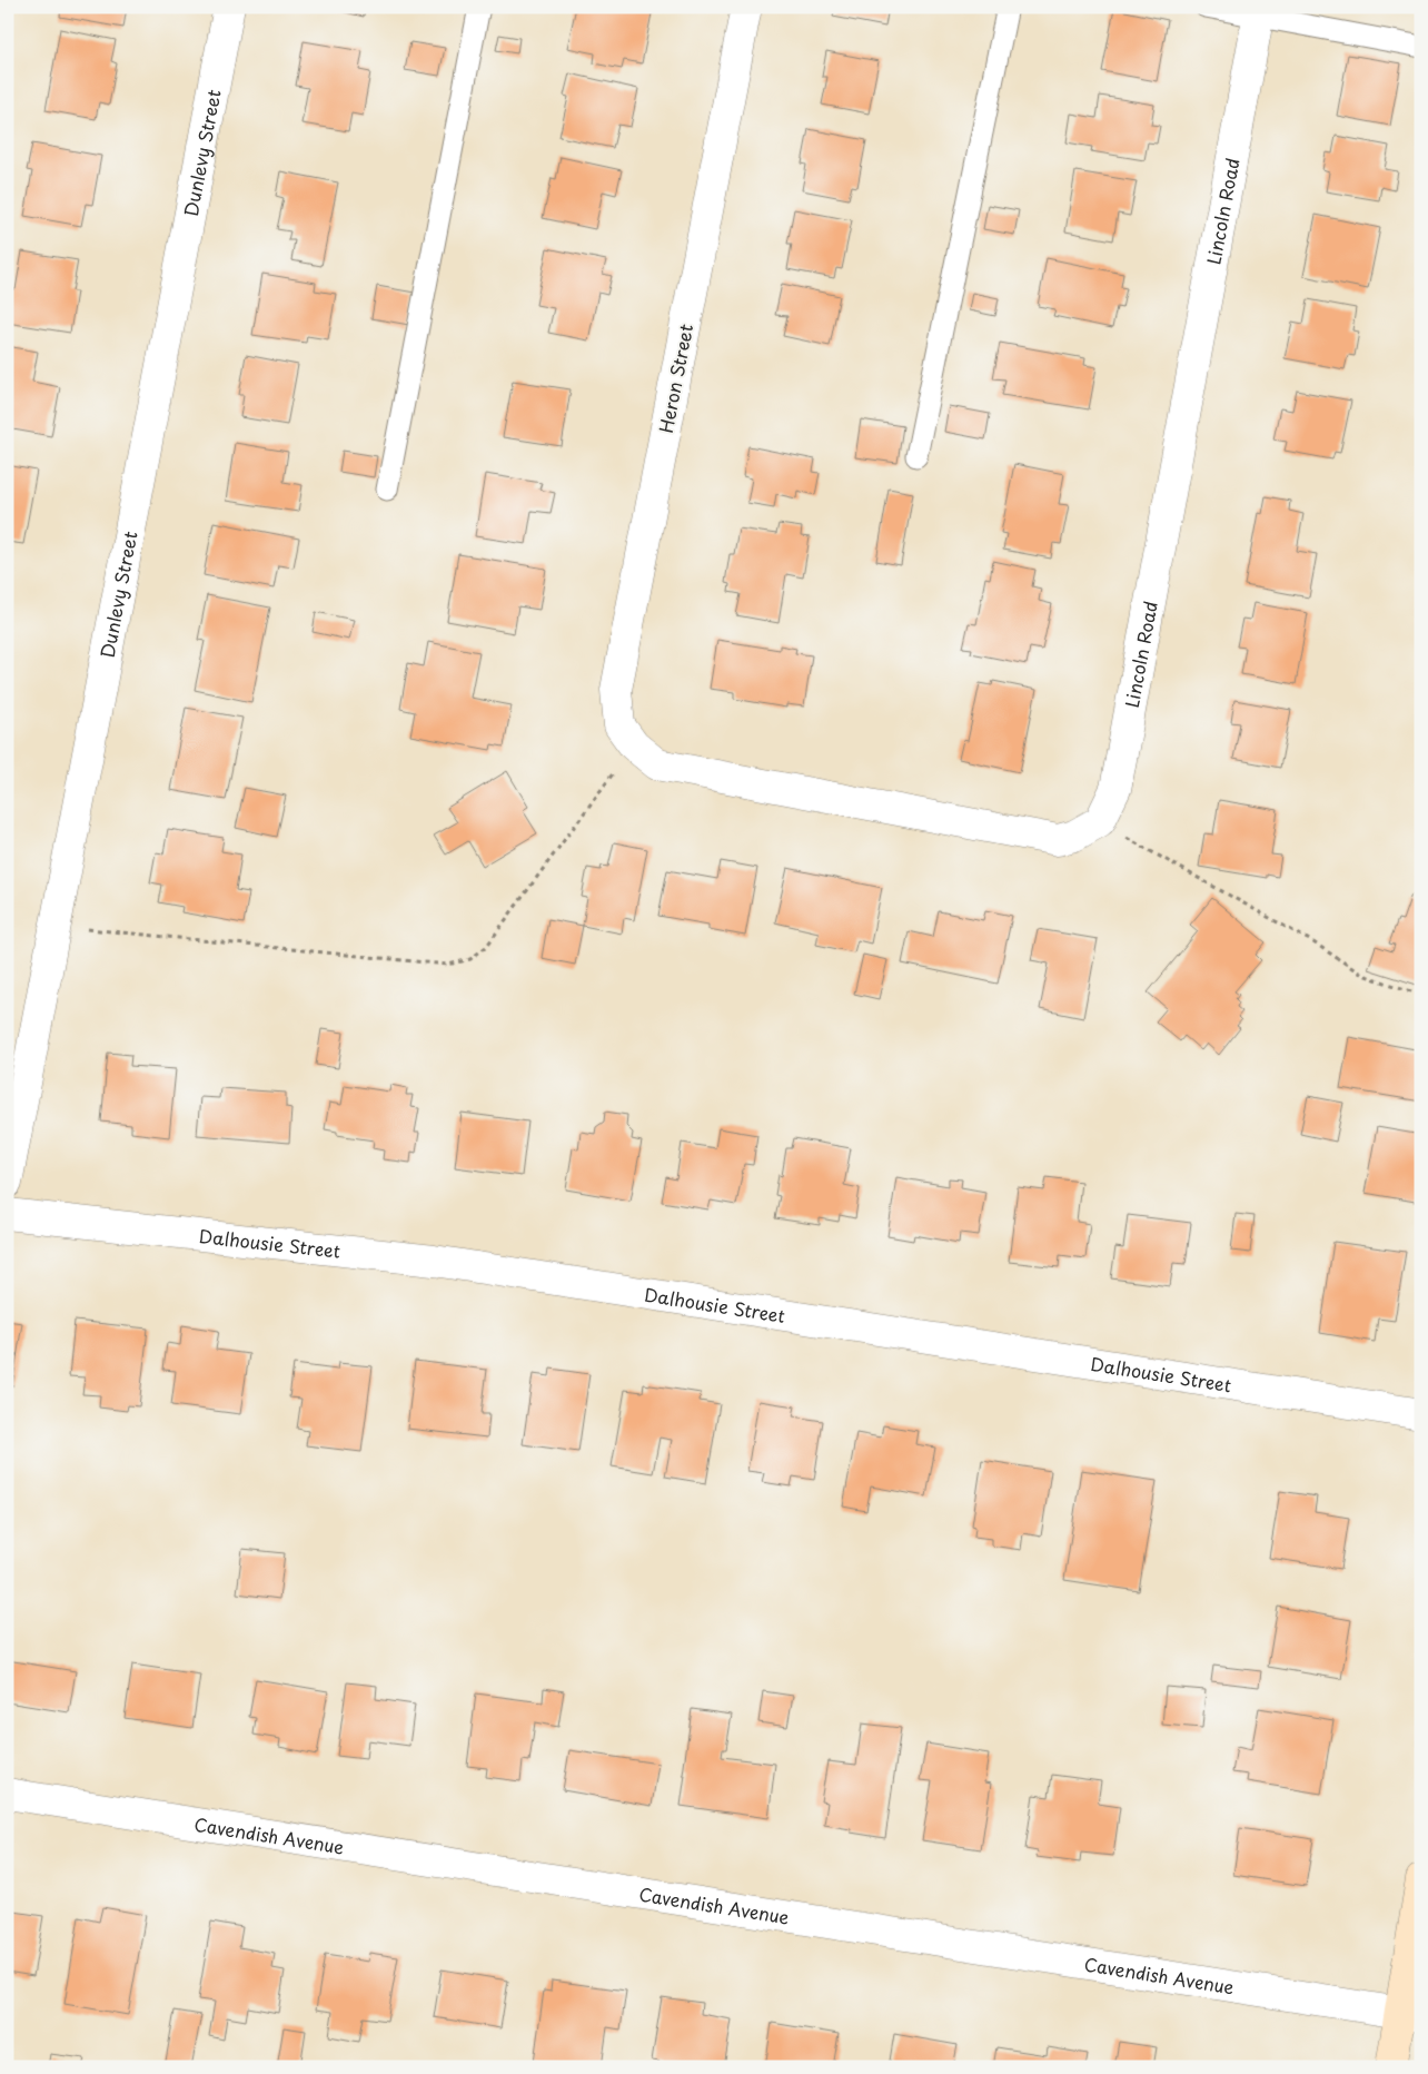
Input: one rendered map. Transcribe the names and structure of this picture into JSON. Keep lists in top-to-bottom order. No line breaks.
{"streets":{"street":["Dunlevy Street","Lincoln Road","Heron Street","Dalhousie Street","Cavendish Avenue"]}}
